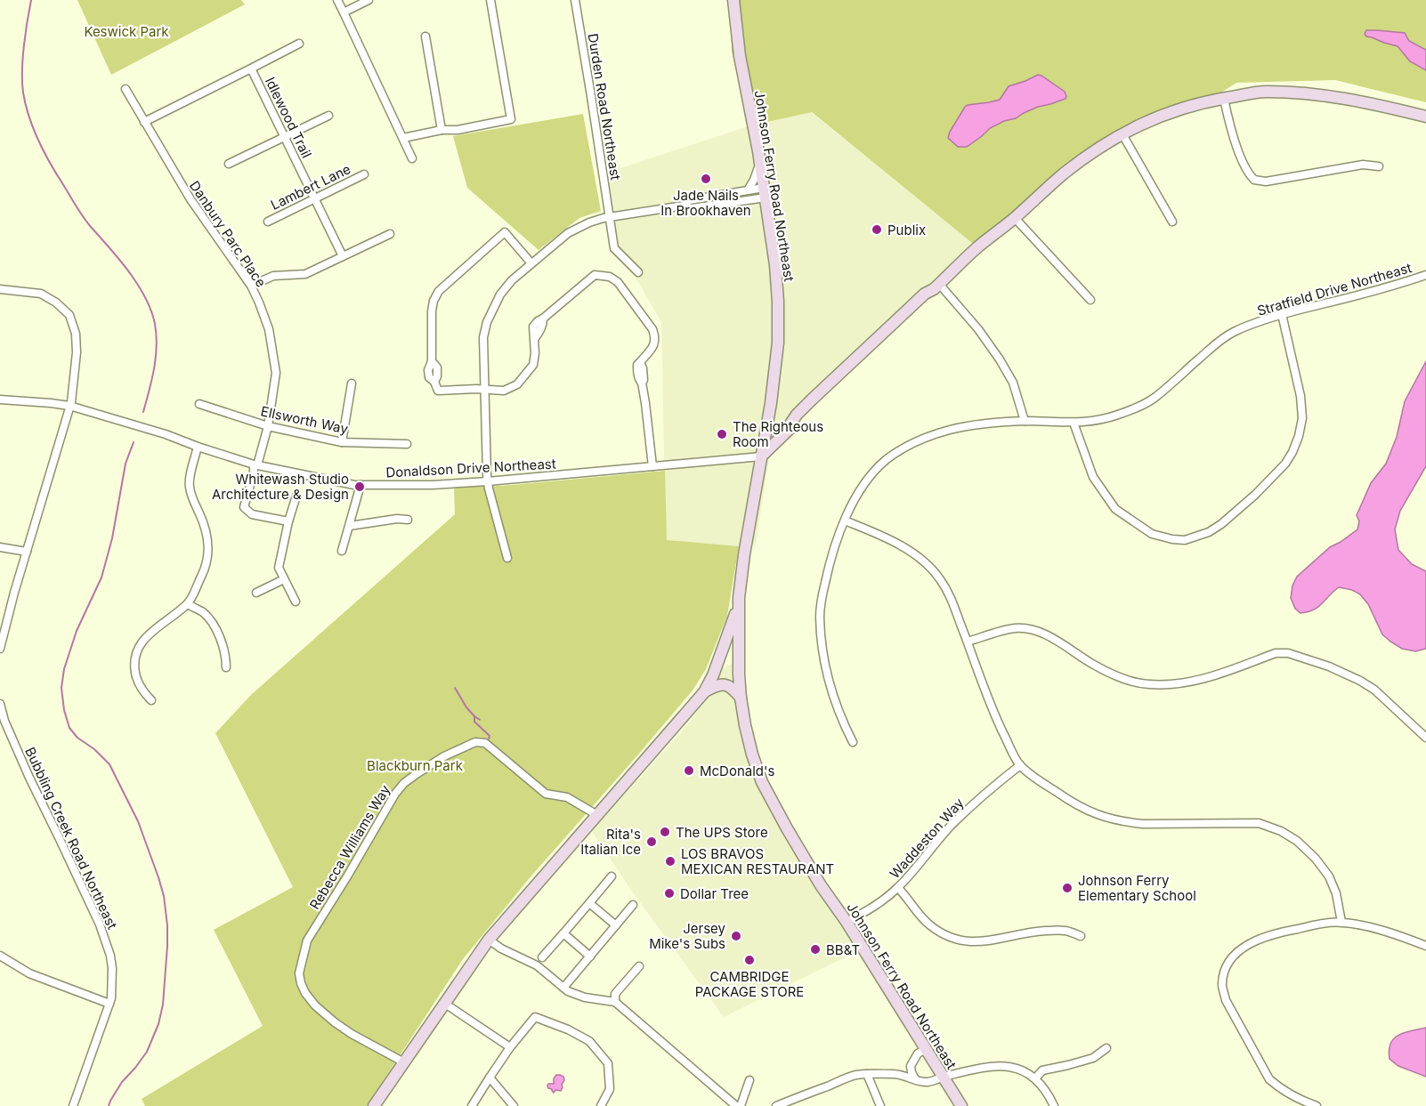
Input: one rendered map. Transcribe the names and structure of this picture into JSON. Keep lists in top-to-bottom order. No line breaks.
{"streets":{"main road":["Johnson Ferry Road Northeast"],"street":["Durden Road Northeast","Idlewood Trail","Lambert Lane","Danbury Parc Place","Stratfield Drive Northeast","Ellsworth Way","Donaldson Drive Northeast","Bubbling Creek Road Northeast","Waddeston Way","Rebecca Williams Way"]},"crossings":[["Idlewood Trail","Lambert Lane"],["Idlewood Trail","Danbury Parc Place"],["Johnson Ferry Road Northeast","Donaldson Drive Northeast"],["Johnson Ferry Road Northeast","Waddeston Way"],["Danbury Parc Place","Ellsworth Way"],["Danbury Parc Place","Donaldson Drive Northeast"]],"parks":["Keswick Park","Blackburn Park"],"places":["Jade Nails In Brookhaven","Publix","The Righteous Room","Whitewash Studio Architecture & Design","McDonald's","The UPS Store","Rita's Italian Ice","LOS BRAVOS MEXICAN RESTAURANT","Johnson Ferry Elementary School","Dollar Tree","Jersey Mike's Subs","BB&T","CAMBRIDGE PACKAGE STORE"]}
